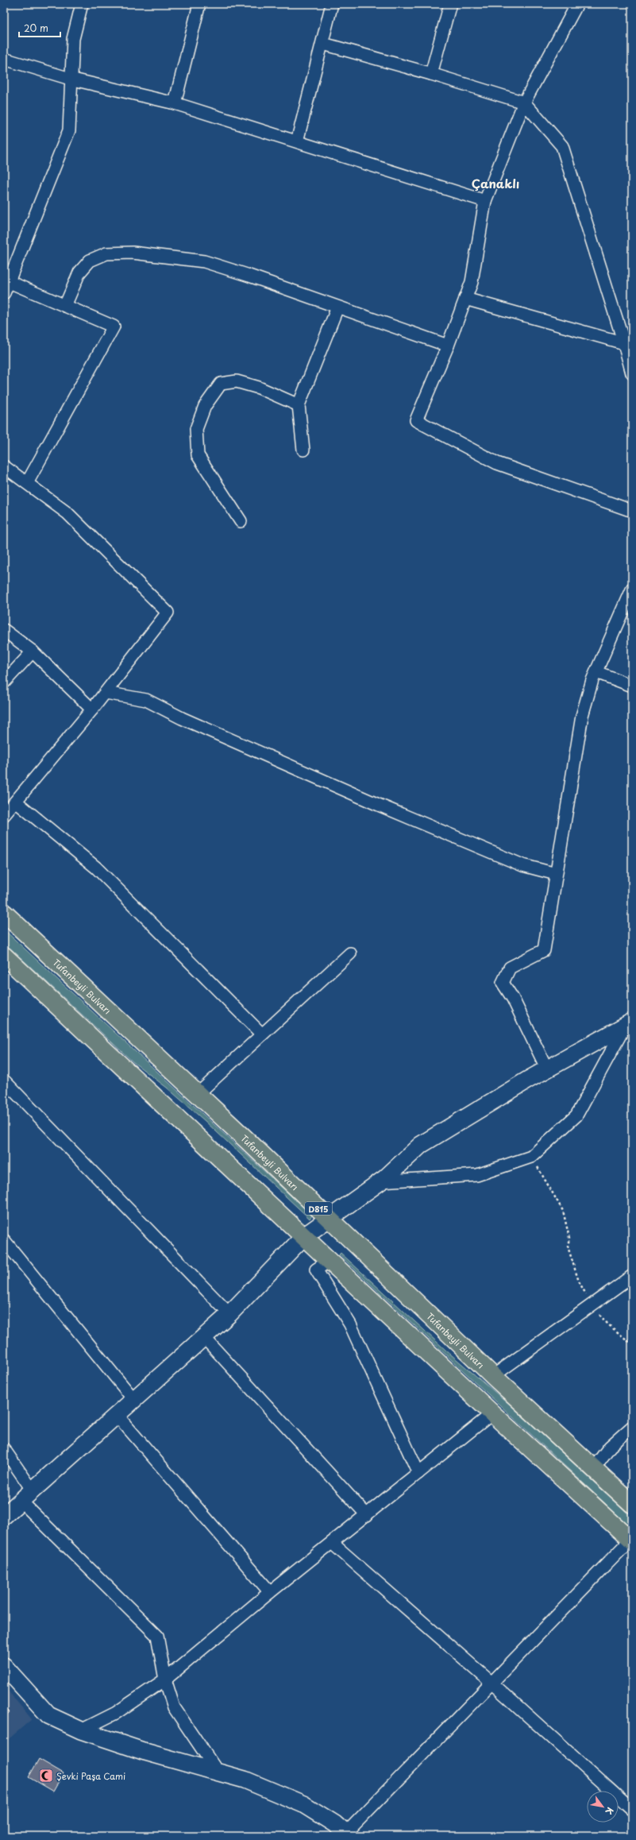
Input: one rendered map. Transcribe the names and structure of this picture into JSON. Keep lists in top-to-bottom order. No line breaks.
{"streets":{"highway":["Tufanbeyli Bulvarı","D815"]},"districts":["Çanaklı"],"places":{"mosque":["Şevki Paşa Cami"]},"scale_bar":"20 m","north":"bottom right"}
